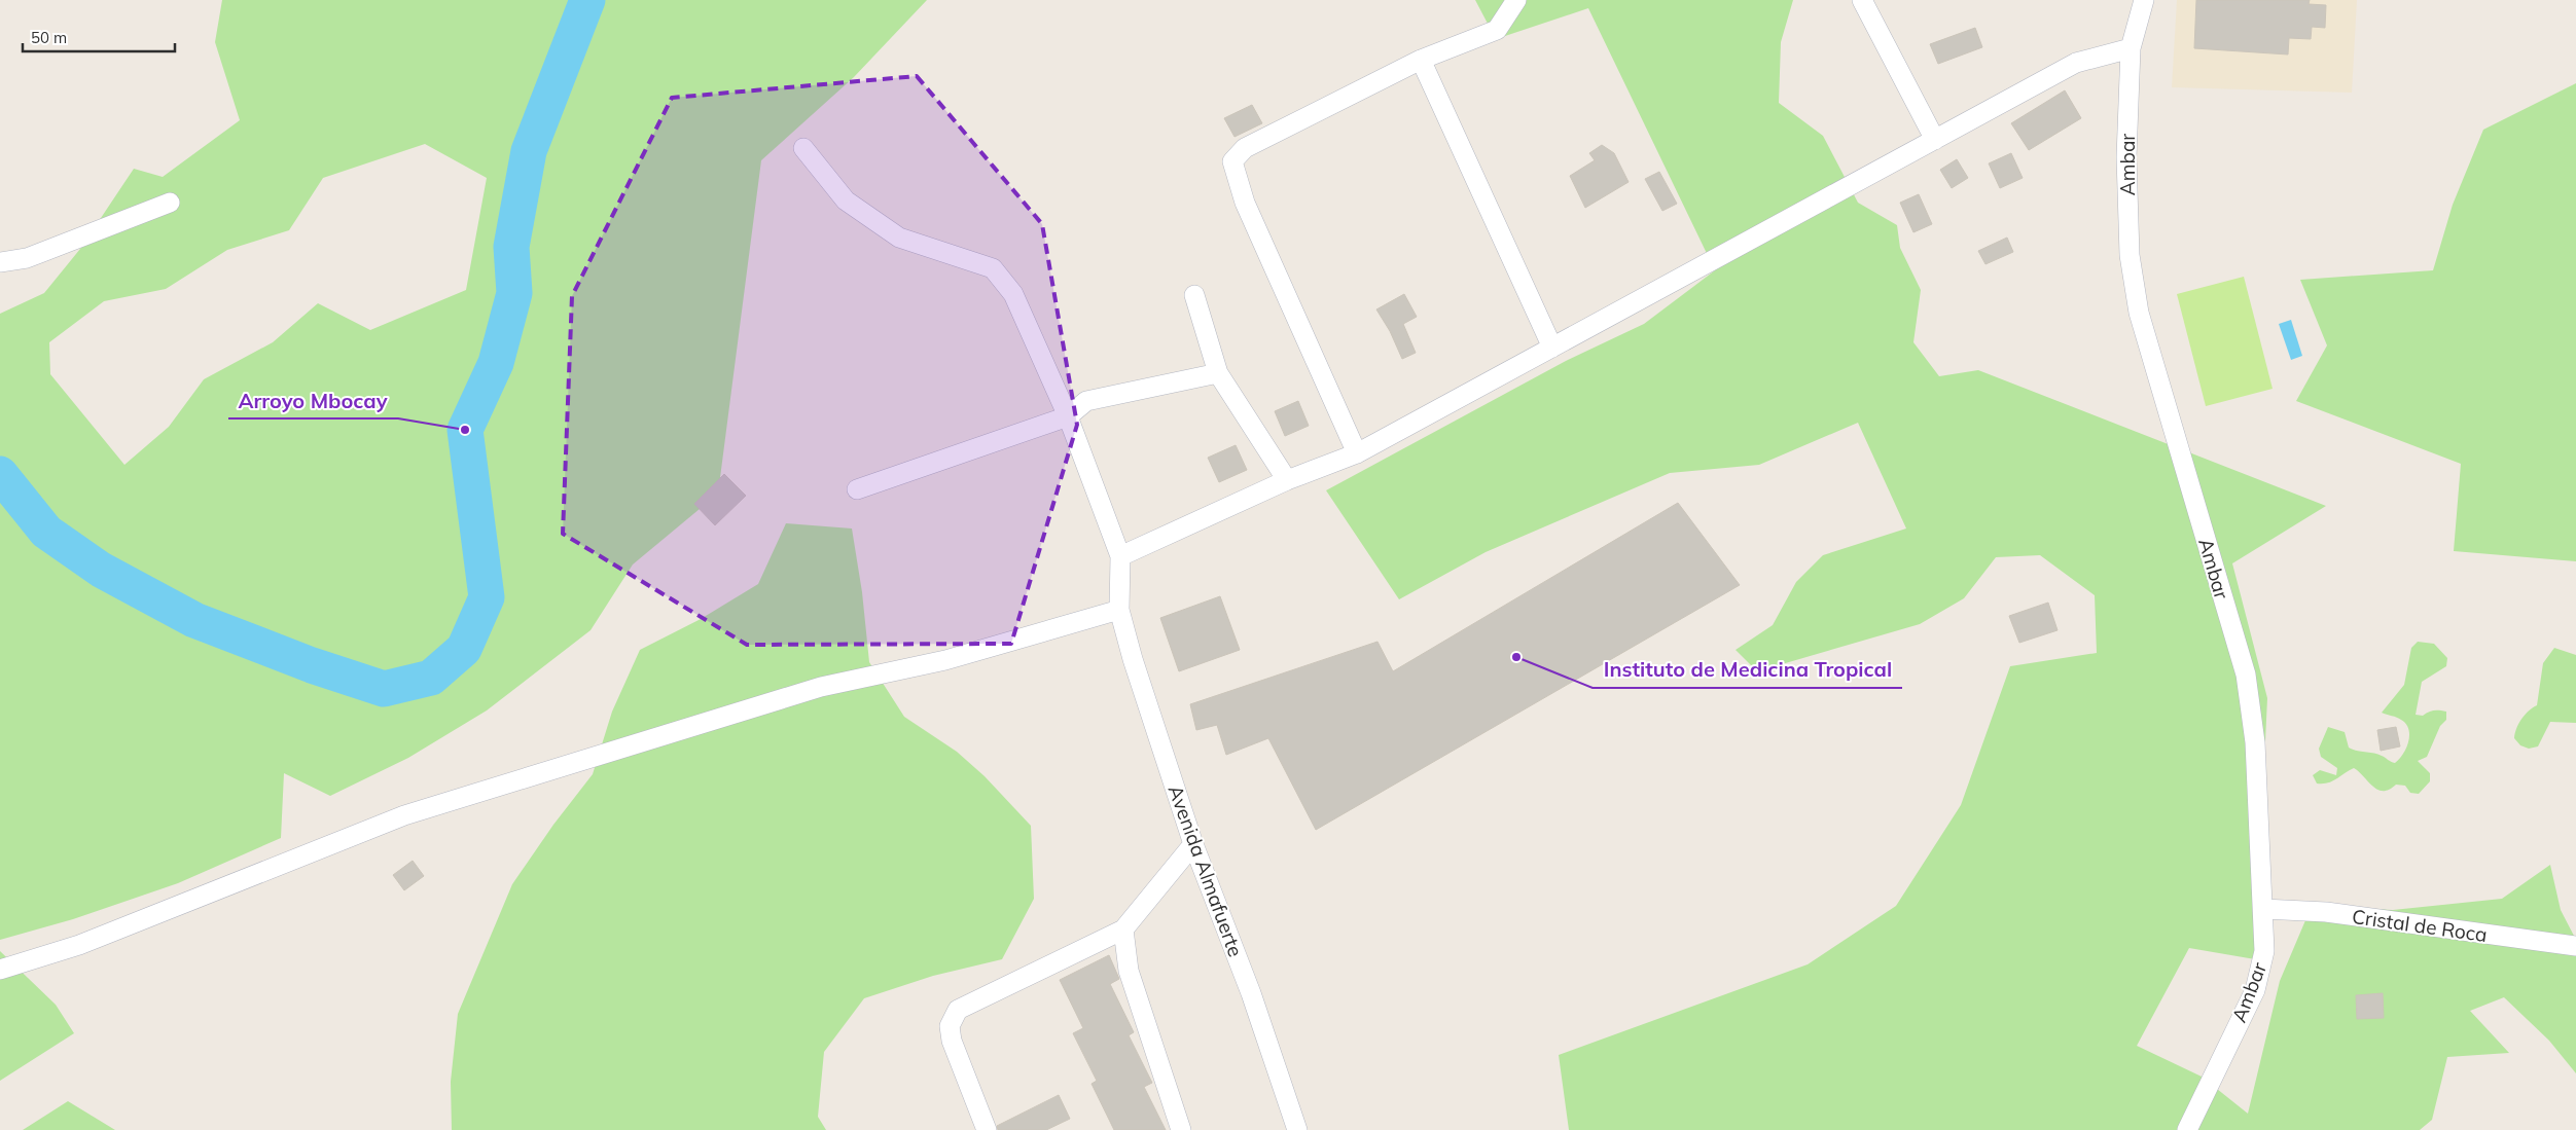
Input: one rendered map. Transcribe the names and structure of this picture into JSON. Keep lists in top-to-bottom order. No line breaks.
{"streets":{"street":["Ambar","Avenida Almafuerte","Cristal de Roca"]},"crossings":[["Ambar","Cristal de Roca"]],"places":["Arroyo Mbocay","Instituto de Medicina Tropical"],"scale_bar":"50 m"}
